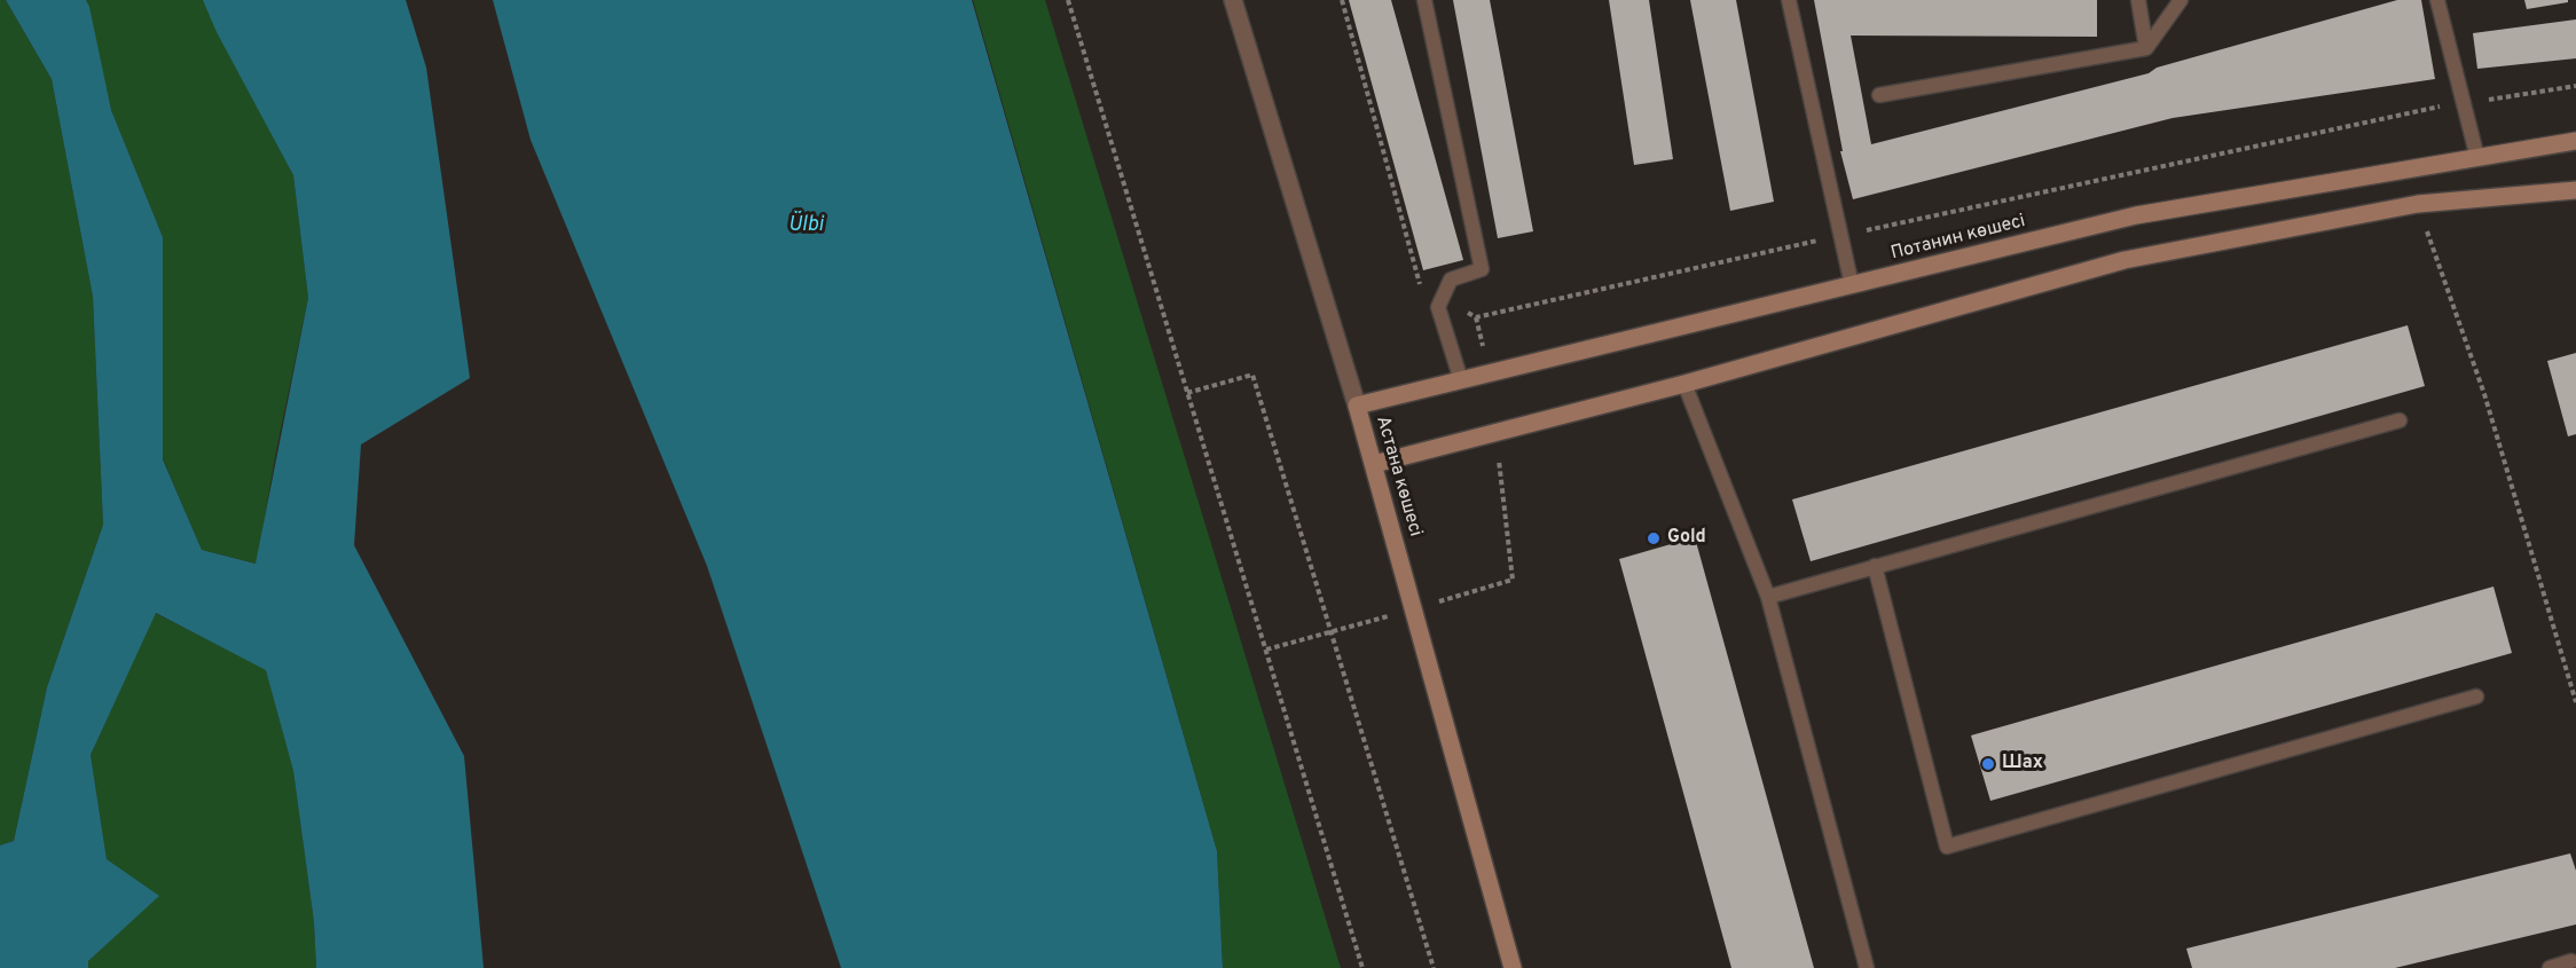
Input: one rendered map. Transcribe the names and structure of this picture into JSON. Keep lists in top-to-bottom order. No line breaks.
{"streets":{"main road":["Потанин көшесі","Астана көшесі"]},"crossings":[["Потанин көшесі","Астана көшесі"]],"water":["Ülbi"],"places":["Gold","Шах"]}
